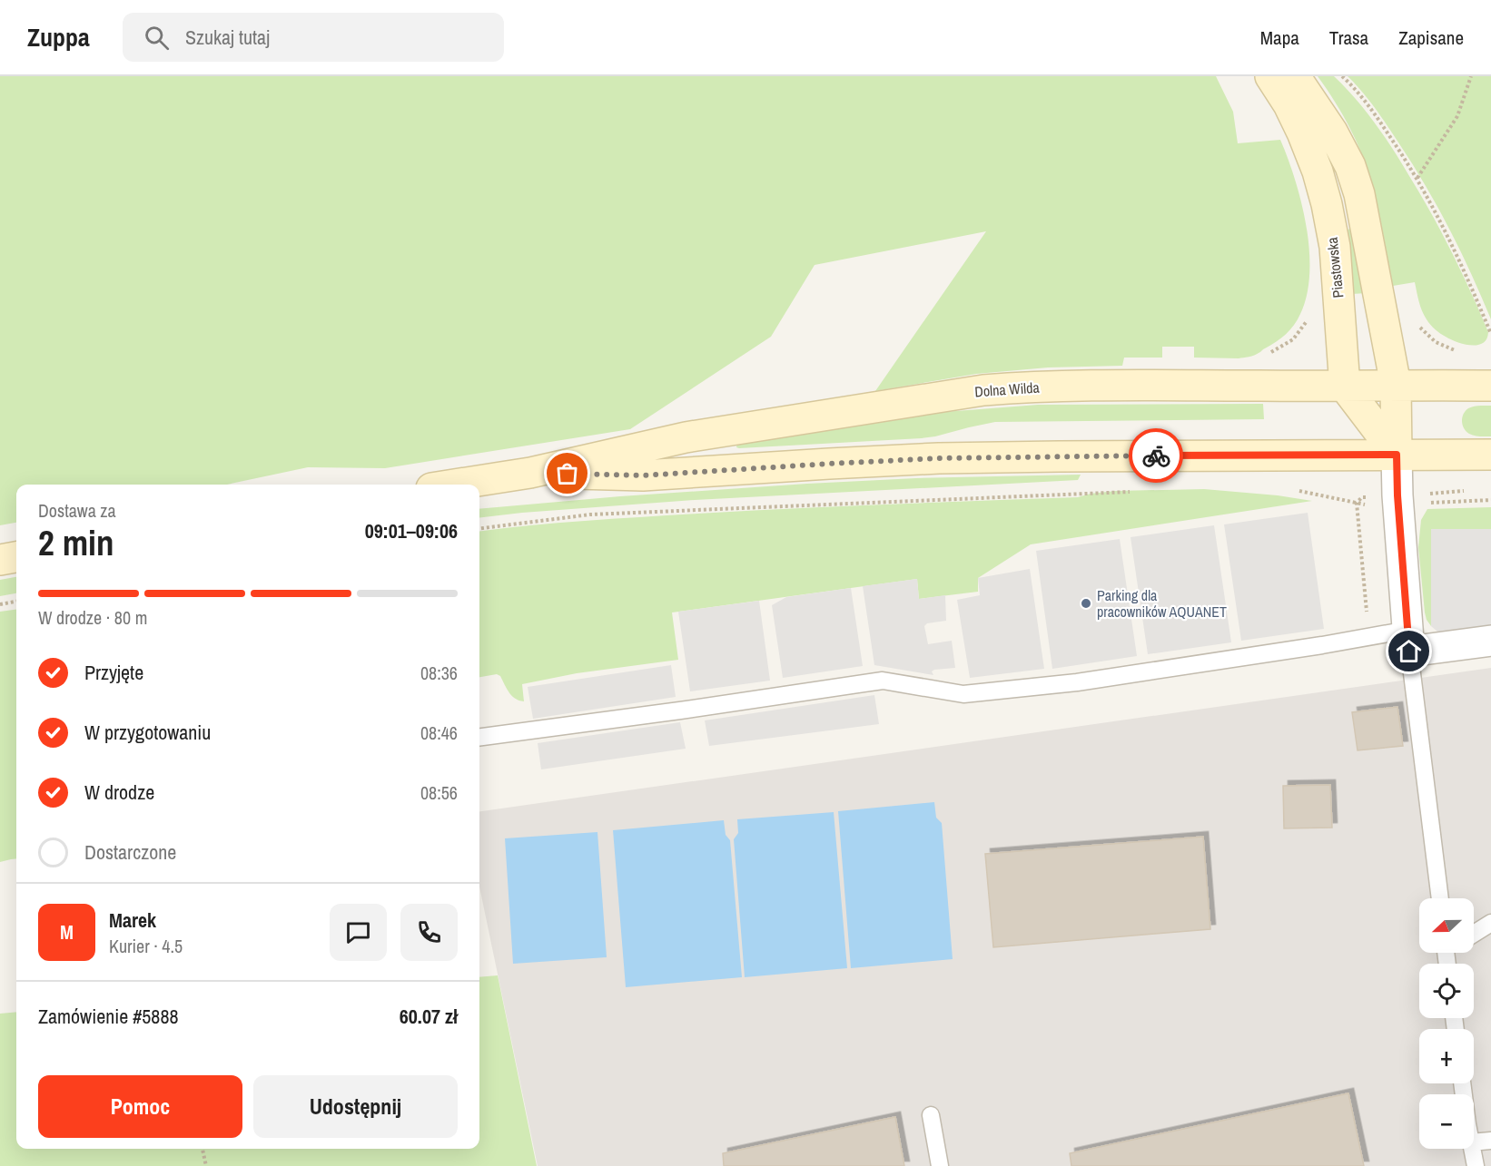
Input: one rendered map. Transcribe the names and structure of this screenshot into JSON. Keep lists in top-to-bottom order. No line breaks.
{"streets":{"main road":["Piastowska","Dolna Wilda"]},"crossings":[["Piastowska","Dolna Wilda"]],"places":["Parking dla pracowników AQUANET"],"north":"left","page":{"header":"Zuppa","search":"Szukaj tutaj","nav":["Mapa","Trasa","Zapisane"],"heading":["2 min","Dostawa za","09:01–09:06"],"panel":["Marek","Kurier · 4.5","Zamówienie #5888","60.07 zł"],"bar":"W drodze · 80 m","list":[["Przyjęte","08:36"],["W przygotowaniu","08:46"],["W drodze","08:56"],"Dostarczone"],"map_buttons":["+","−"],"round":"M","buttons":["Pomoc","Udostępnij"]}}
